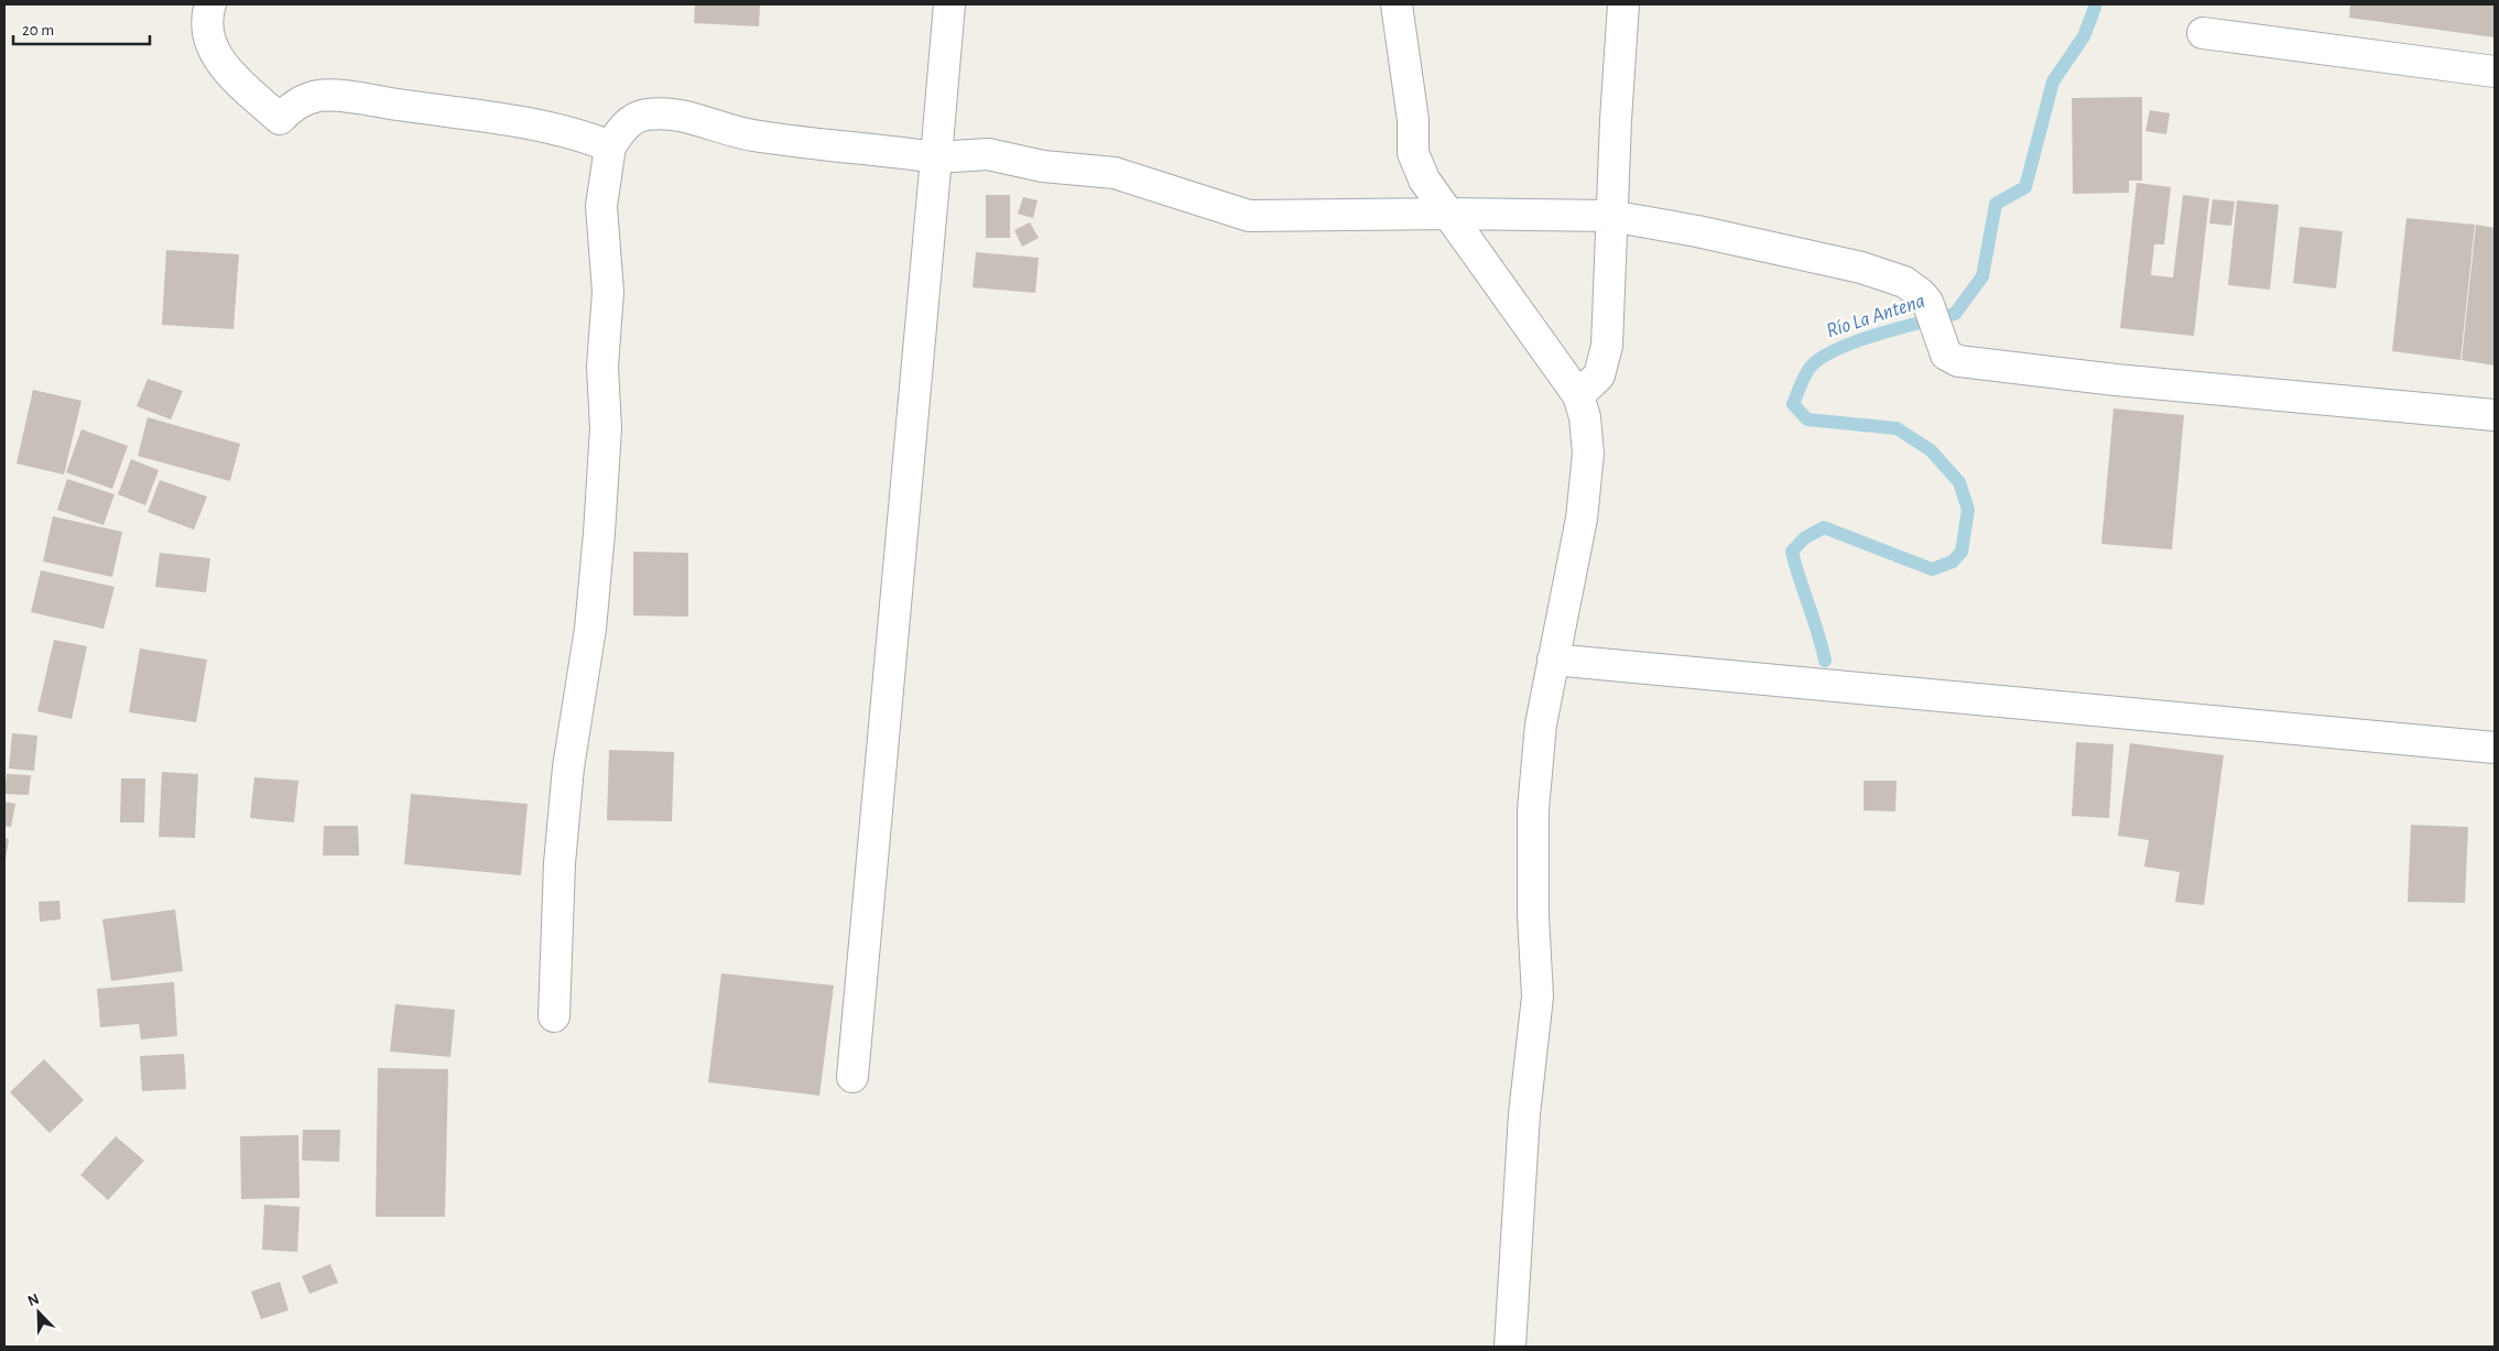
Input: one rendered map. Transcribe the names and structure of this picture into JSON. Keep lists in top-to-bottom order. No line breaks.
{"water":["Río La Antena"],"scale_bar":"20 m","north":"top left"}
